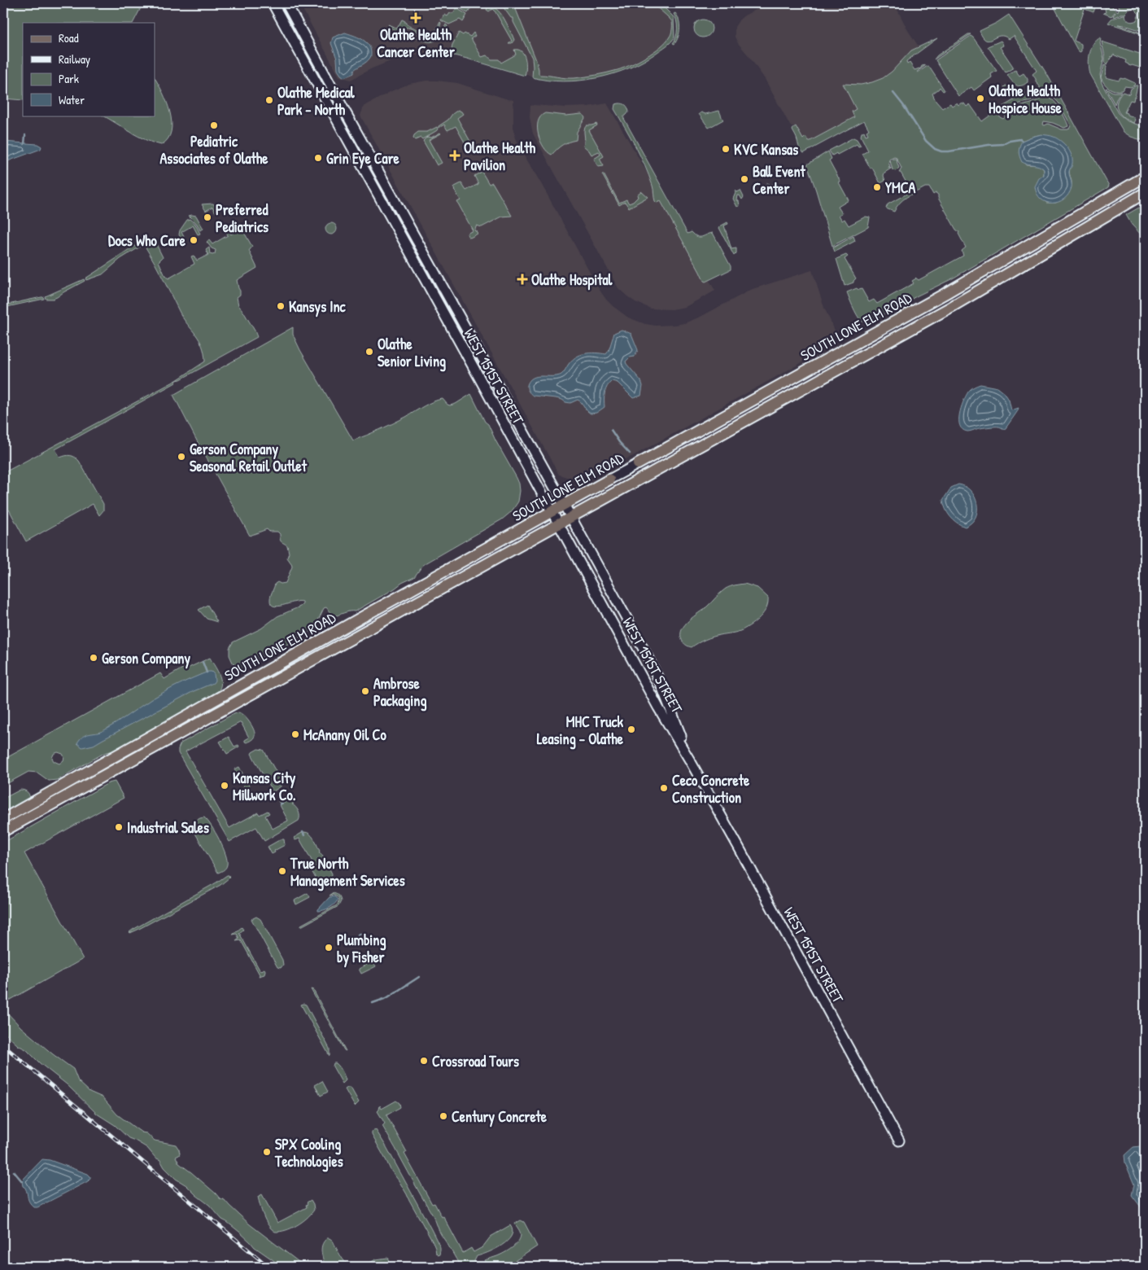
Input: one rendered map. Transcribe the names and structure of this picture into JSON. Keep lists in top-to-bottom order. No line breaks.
{"streets":{"main road":["SOUTH LONE ELM ROAD","WEST 151ST STREET"]},"crossings":[["SOUTH LONE ELM ROAD","WEST 151ST STREET"]],"places":{"health":["Olathe Health Cancer Center","Olathe Health Pavilion","Olathe Hospital"],"other":["Olathe Health Hospice House","Olathe Medical Park - North","Pediatric Associates of Olathe","KVC Kansas","Grin Eye Care","Ball Event Center","YMCA","Preferred Pediatrics","Docs Who Care","Kansys Inc","Olathe Senior Living","Gerson Company Seasonal Retail Outlet","Gerson Company","Ambrose Packaging","MHC Truck Leasing - Olathe","McAnany Oil Co","Kansas City Millwork Co.","Ceco Concrete Construction","Industrial Sales","True North Management Services","Plumbing by Fisher","Crossroad Tours","Century Concrete","SPX Cooling Technologies"]},"legend":["Road","Railway","Park","Water"]}
